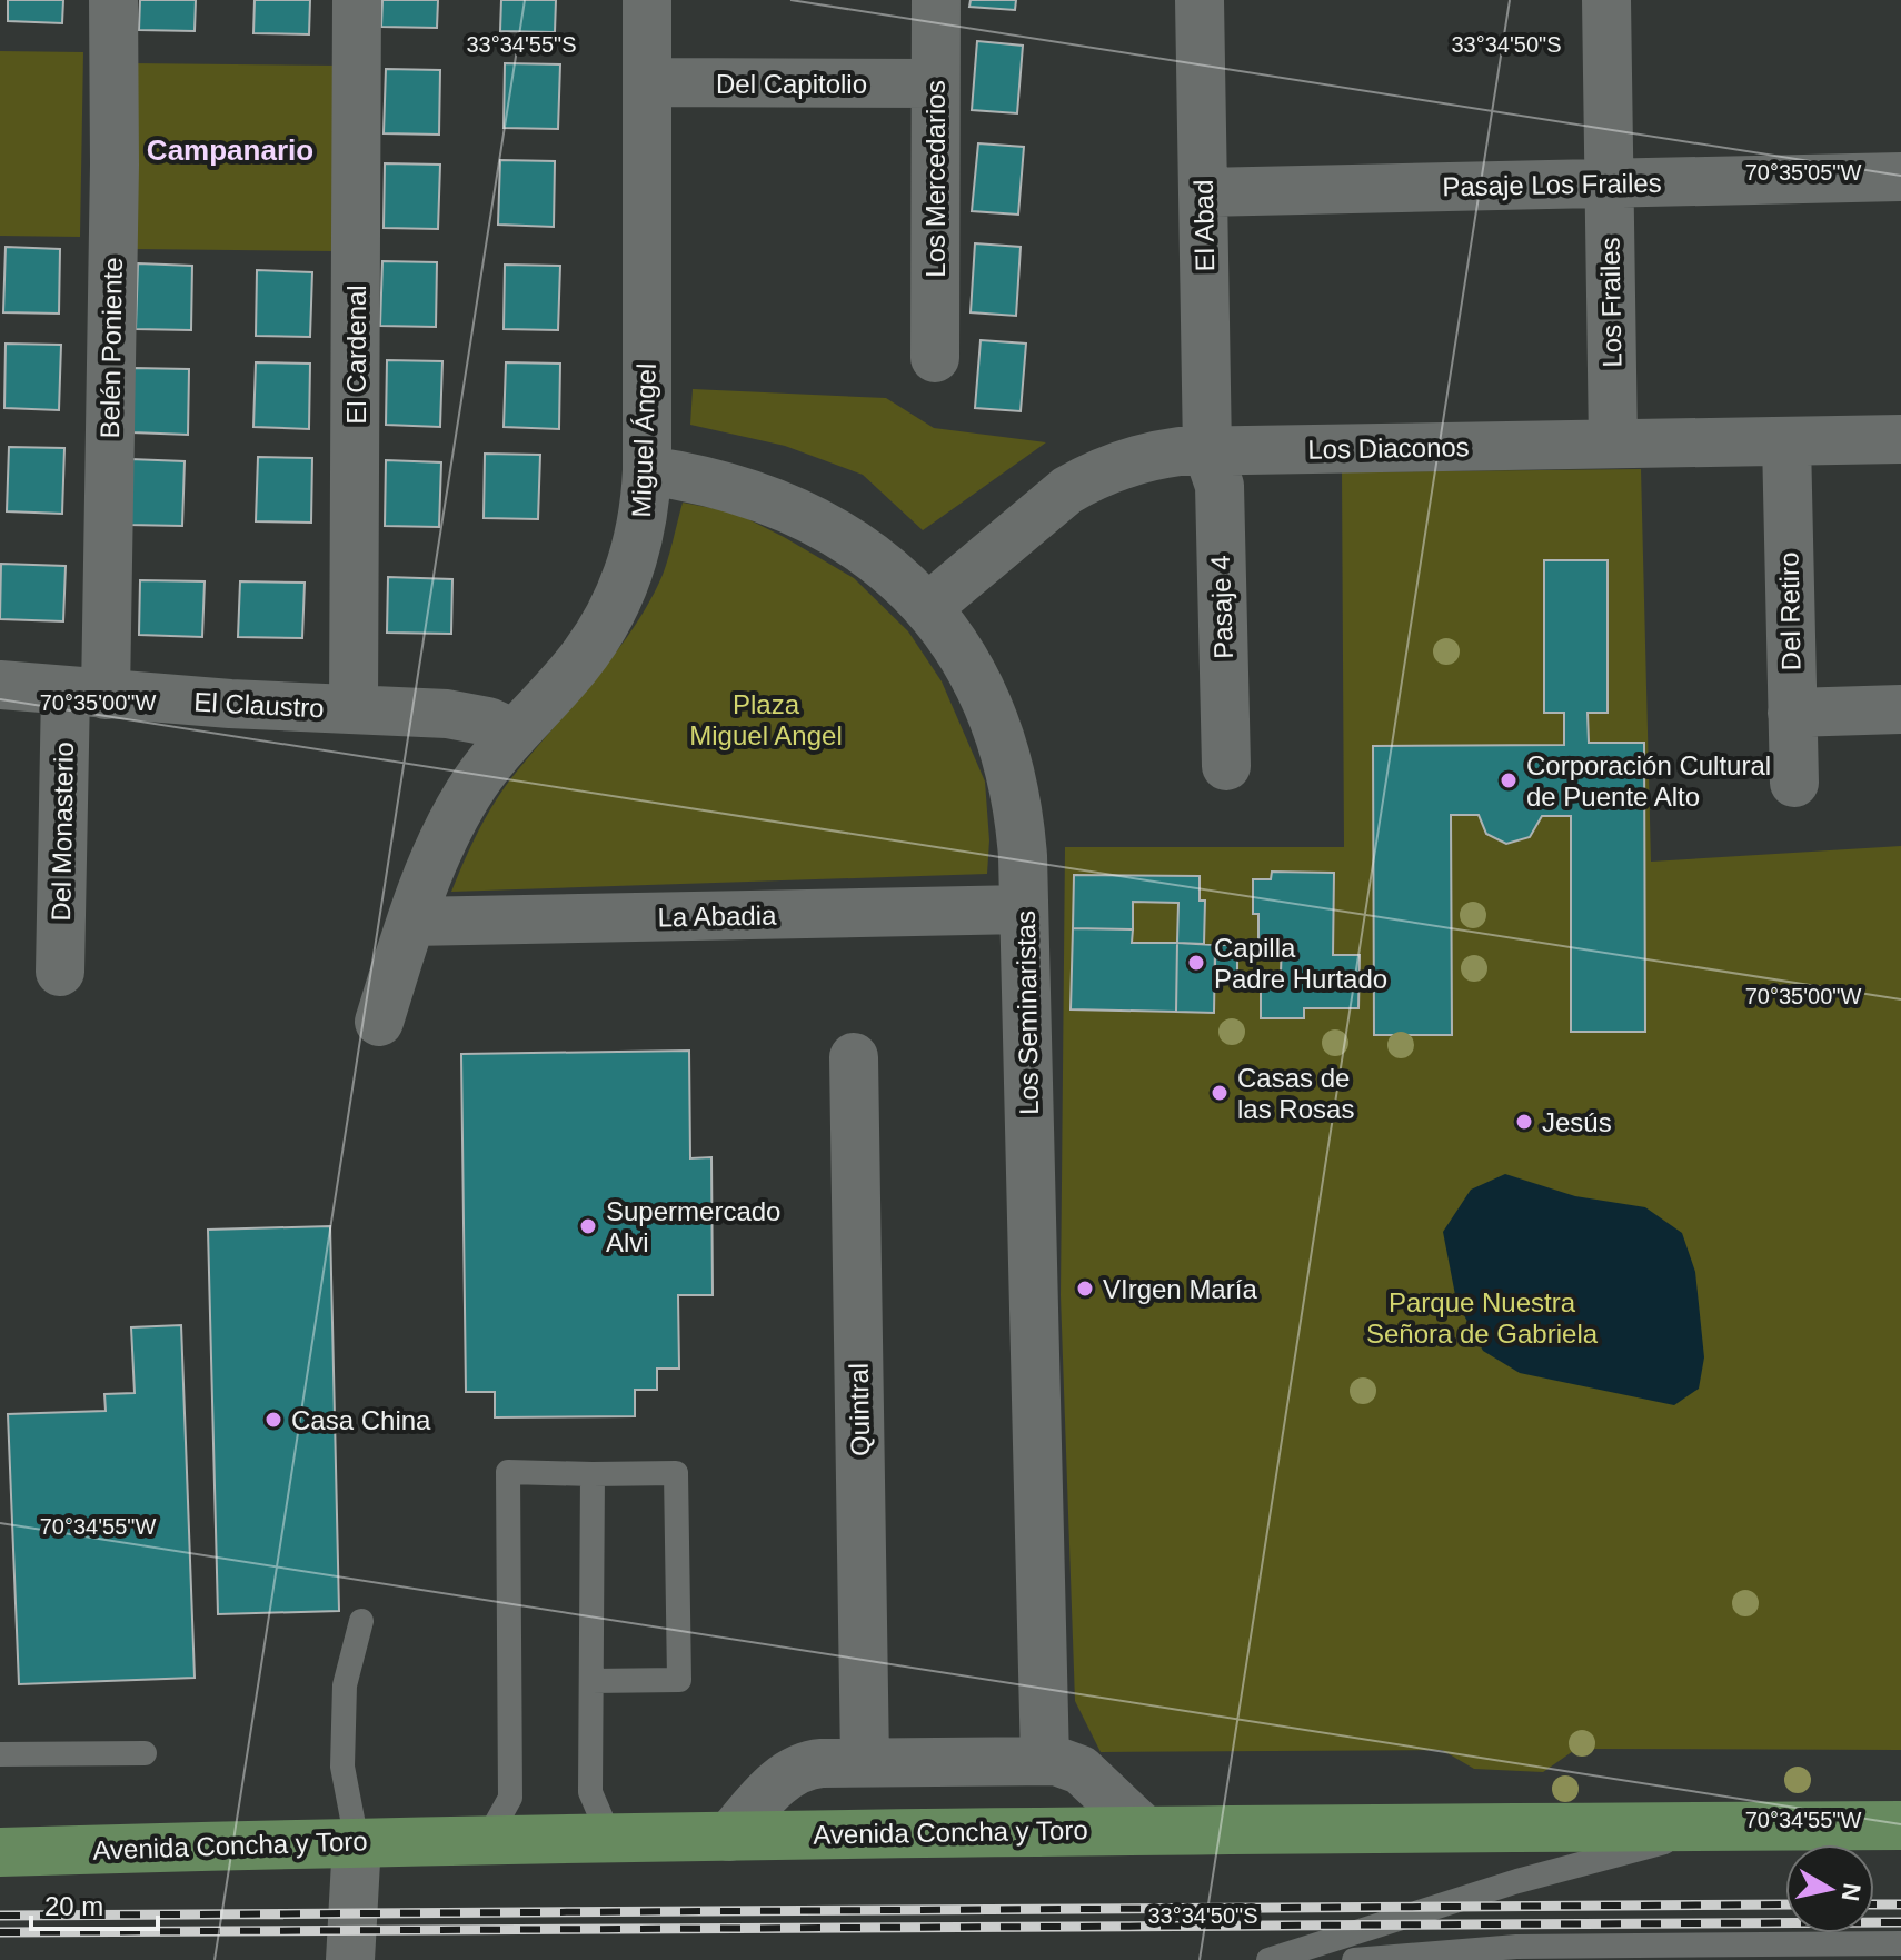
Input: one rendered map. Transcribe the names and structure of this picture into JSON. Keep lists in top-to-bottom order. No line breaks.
{"streets":{"main road":["Avenida Concha y Toro"],"street":["Del Capitolio","Los Mercedarios","Pasaje Los Frailes","El Abad","Los Frailes","Belén Poniente","El Cardenal","Miguel Ángel","Los Diaconos","Pasaje 4","Del Retiro","El Claustro","Del Monasterio","La Abadia","Los Seminaristas","Quintral"]},"crossings":[["Del Capitolio","Los Mercedarios"],["Del Capitolio","Miguel Ángel"],["Pasaje Los Frailes","El Abad"],["Pasaje Los Frailes","Los Frailes"],["El Abad","Los Diaconos"],["El Abad","Pasaje 4"],["Los Frailes","Los Diaconos"],["Belén Poniente","El Claustro"],["Belén Poniente","Del Monasterio"],["El Cardenal","El Claustro"],["Miguel Ángel","El Claustro"],["Miguel Ángel","La Abadia"],["Miguel Ángel","Los Seminaristas"],["Los Diaconos","Pasaje 4"],["Los Diaconos","Del Retiro"],["Los Diaconos","Los Seminaristas"],["El Claustro","Del Monasterio"],["La Abadia","Los Seminaristas"]],"districts":["Campanario"],"parks":["Plaza Miguel Angel","Parque Nuestra Señora de Gabriela"],"places":["Corporación Cultural de Puente Alto","Capilla Padre Hurtado","Casas de las Rosas","Jesús","Supermercado Alvi","VIrgen María","Casa China"],"scale_bar":"20 m","north":"right","coordinates":["33°34'55\"S","33°34'50\"S","70°35'05\"W","70°35'00\"W","70°34'55\"W"]}
